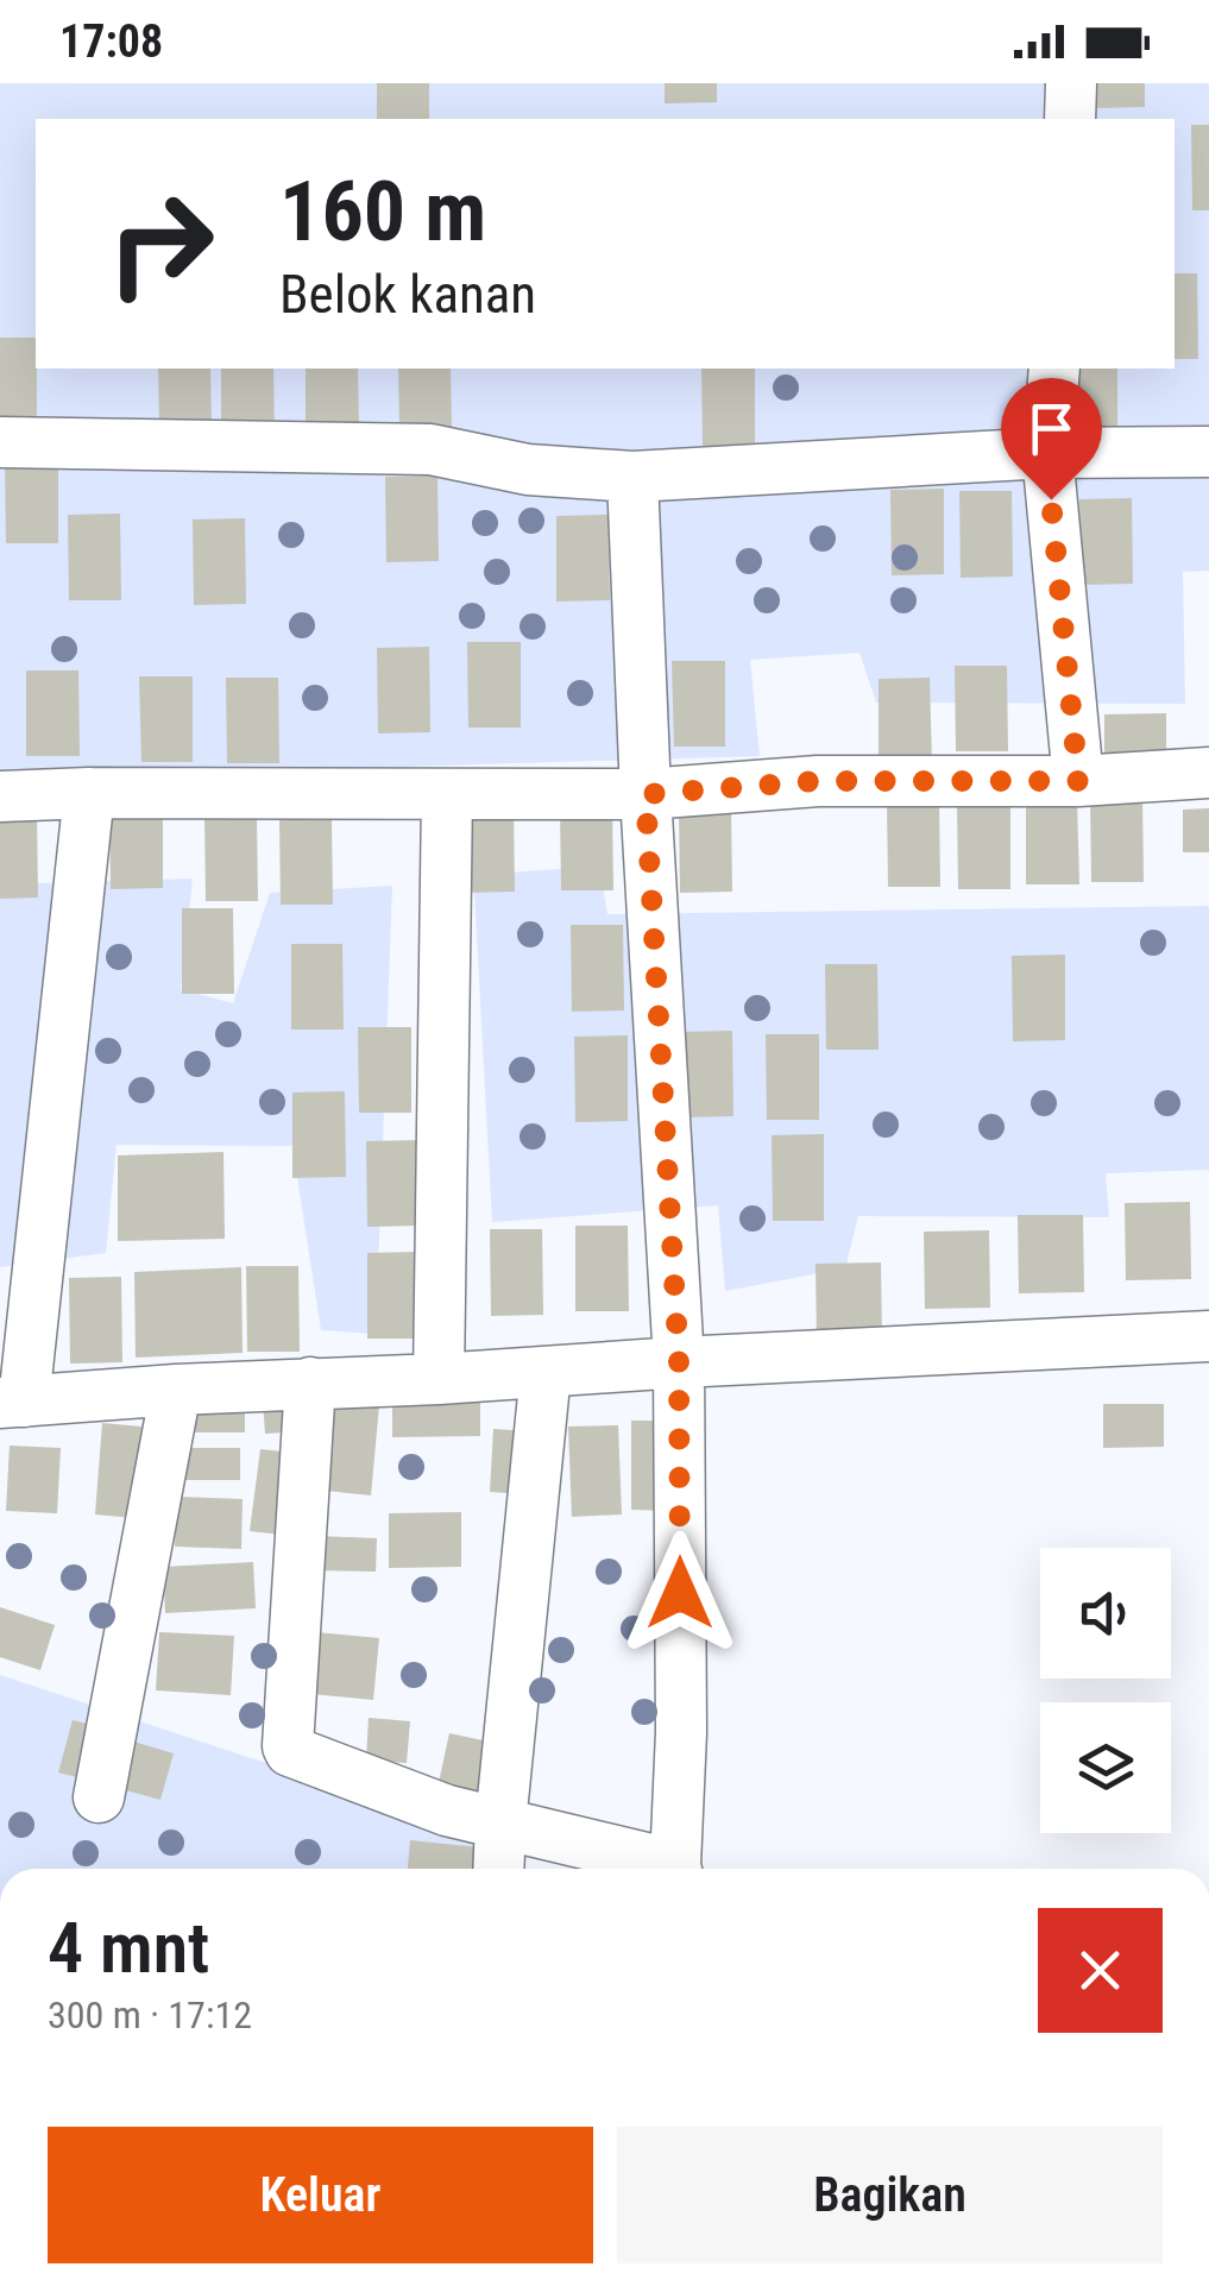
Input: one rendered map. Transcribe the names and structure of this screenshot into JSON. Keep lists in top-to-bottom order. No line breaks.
{"page":{"status":"17:08","turn":["160 m","Belok kanan"],"heading":["4 mnt","300 m · 17:12"],"buttons":["Keluar","Bagikan"]}}
